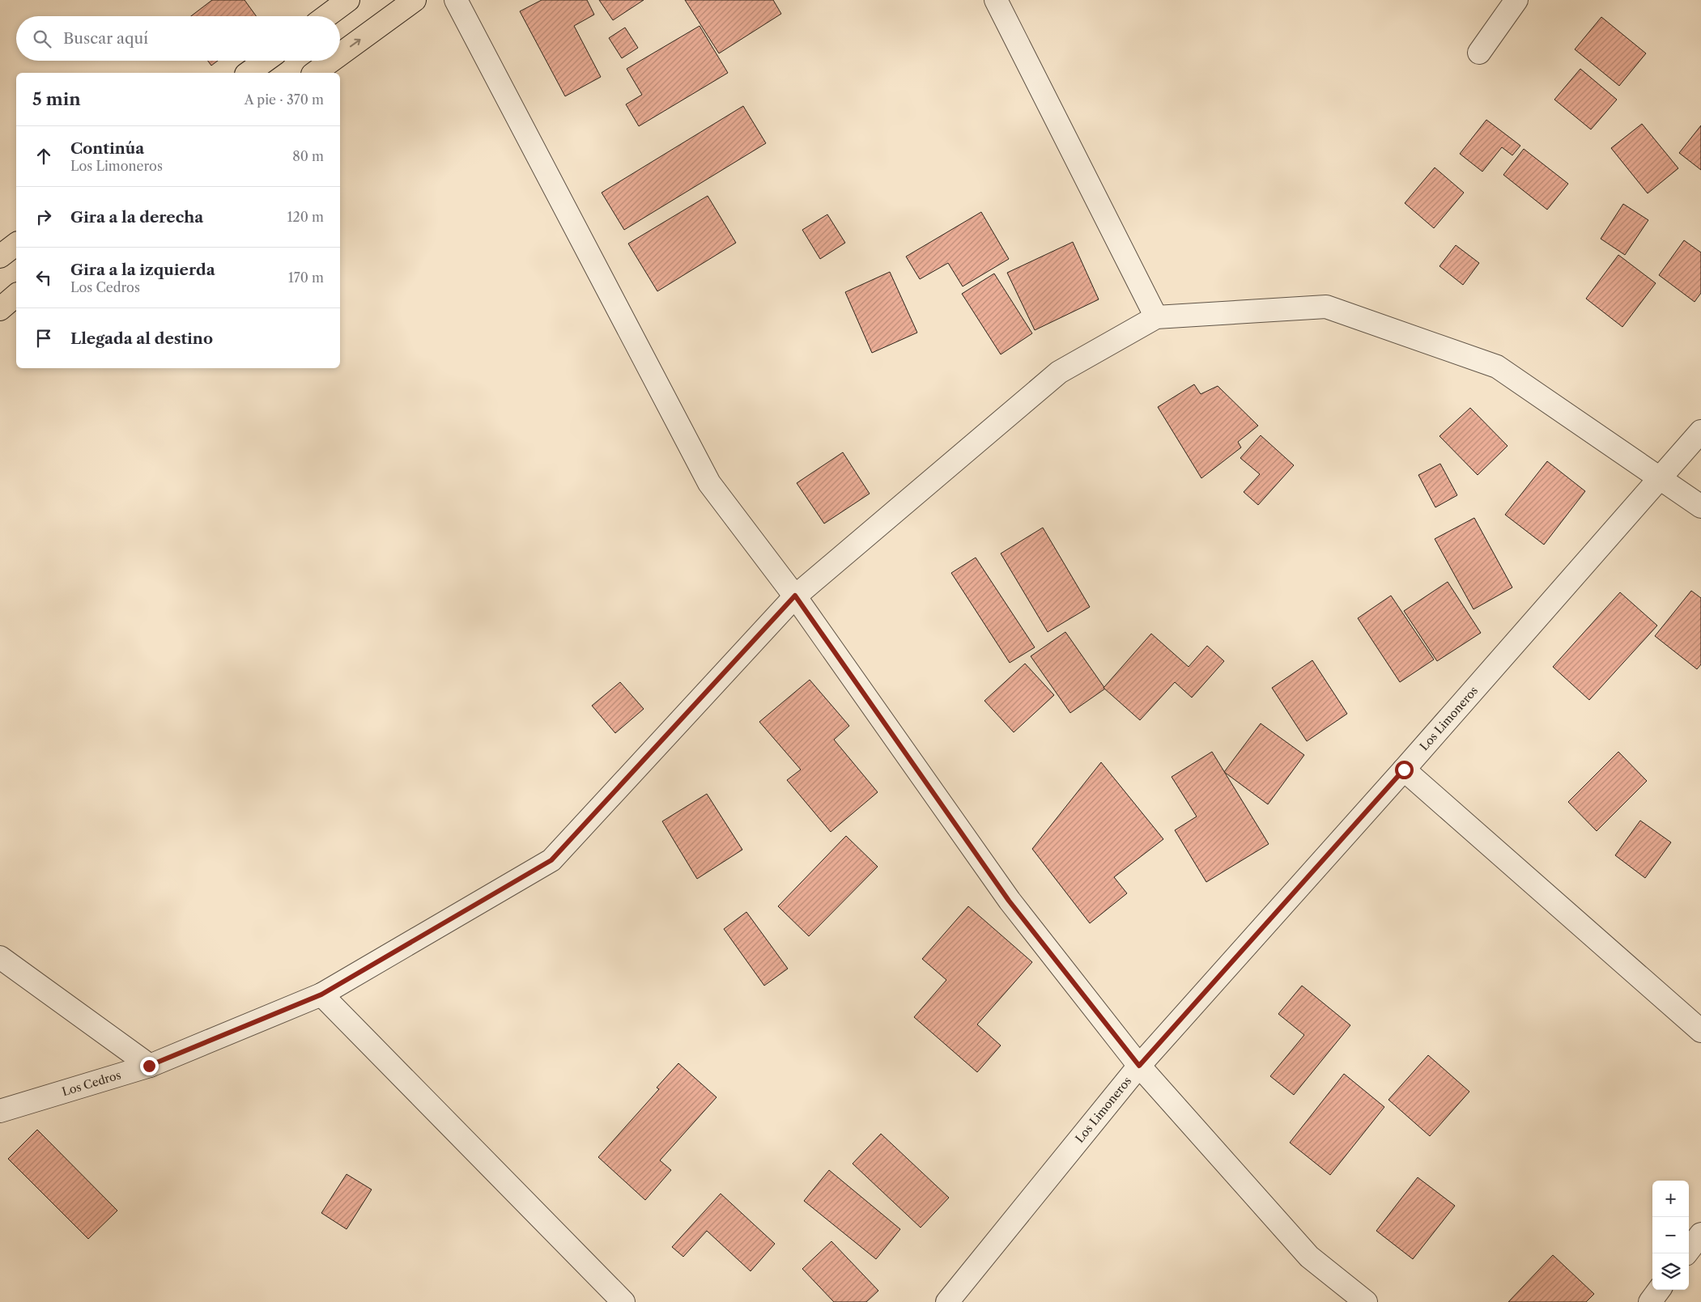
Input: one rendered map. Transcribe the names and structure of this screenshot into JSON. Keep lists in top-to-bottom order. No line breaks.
{"streets":{"street":["Los Limoneros","Los Cedros"]},"page":{"search":"Buscar aquí","heading":["5 min","A pie · 370 m"],"list":[["Continúa","Los Limoneros","80 m"],["Gira a la derecha","120 m"],["Gira a la izquierda","Los Cedros","170 m"],"Llegada al destino"],"map_buttons":["+","−"]}}
